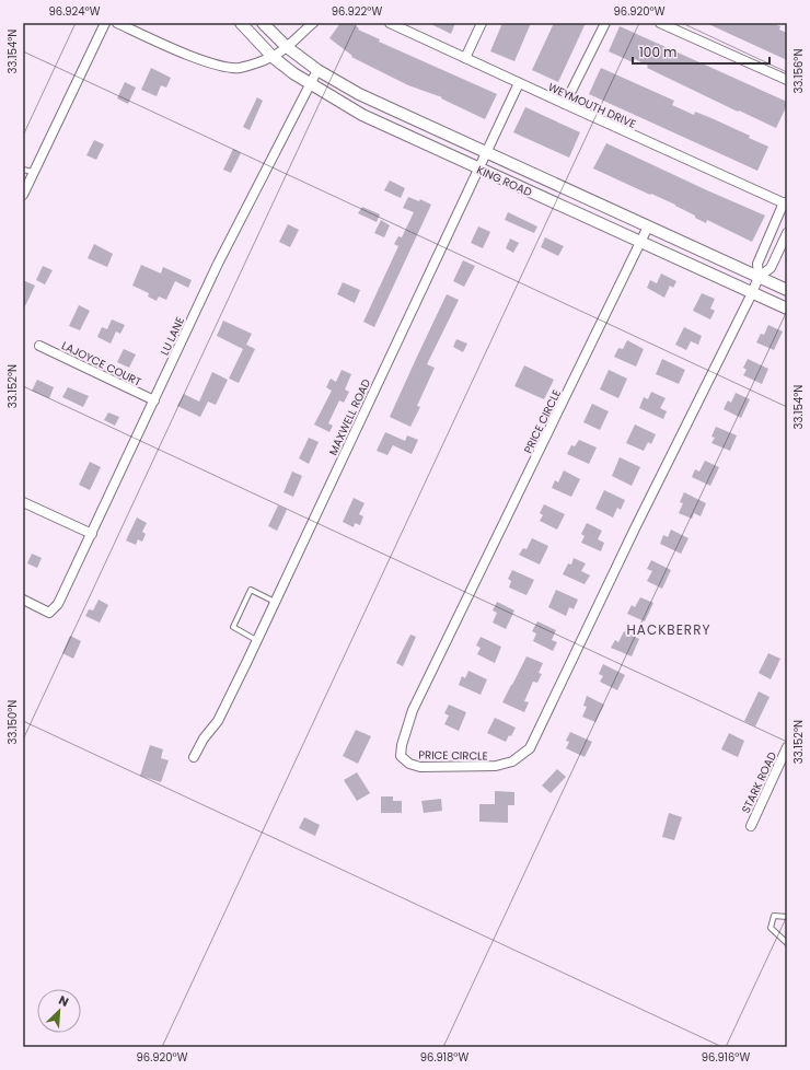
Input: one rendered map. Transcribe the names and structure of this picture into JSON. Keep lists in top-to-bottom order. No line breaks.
{"streets":{"street":["WEYMOUTH DRIVE","KING ROAD","LU LANE","LAJOYCE COURT","MAXWELL ROAD","PRICE CIRCLE","STARK ROAD"]},"crossings":[["WEYMOUTH DRIVE","MAXWELL ROAD"],["KING ROAD","LU LANE"],["KING ROAD","MAXWELL ROAD"],["KING ROAD","PRICE CIRCLE"],["LU LANE","LAJOYCE COURT"]],"districts":["HACKBERRY"],"scale_bar":"100 m","north":"top right","coordinates":["96.924°W","96.922°W","96.920°W","33.154°N","33.156°N","33.152°N","33.150°N","96.918°W","96.916°W"]}
